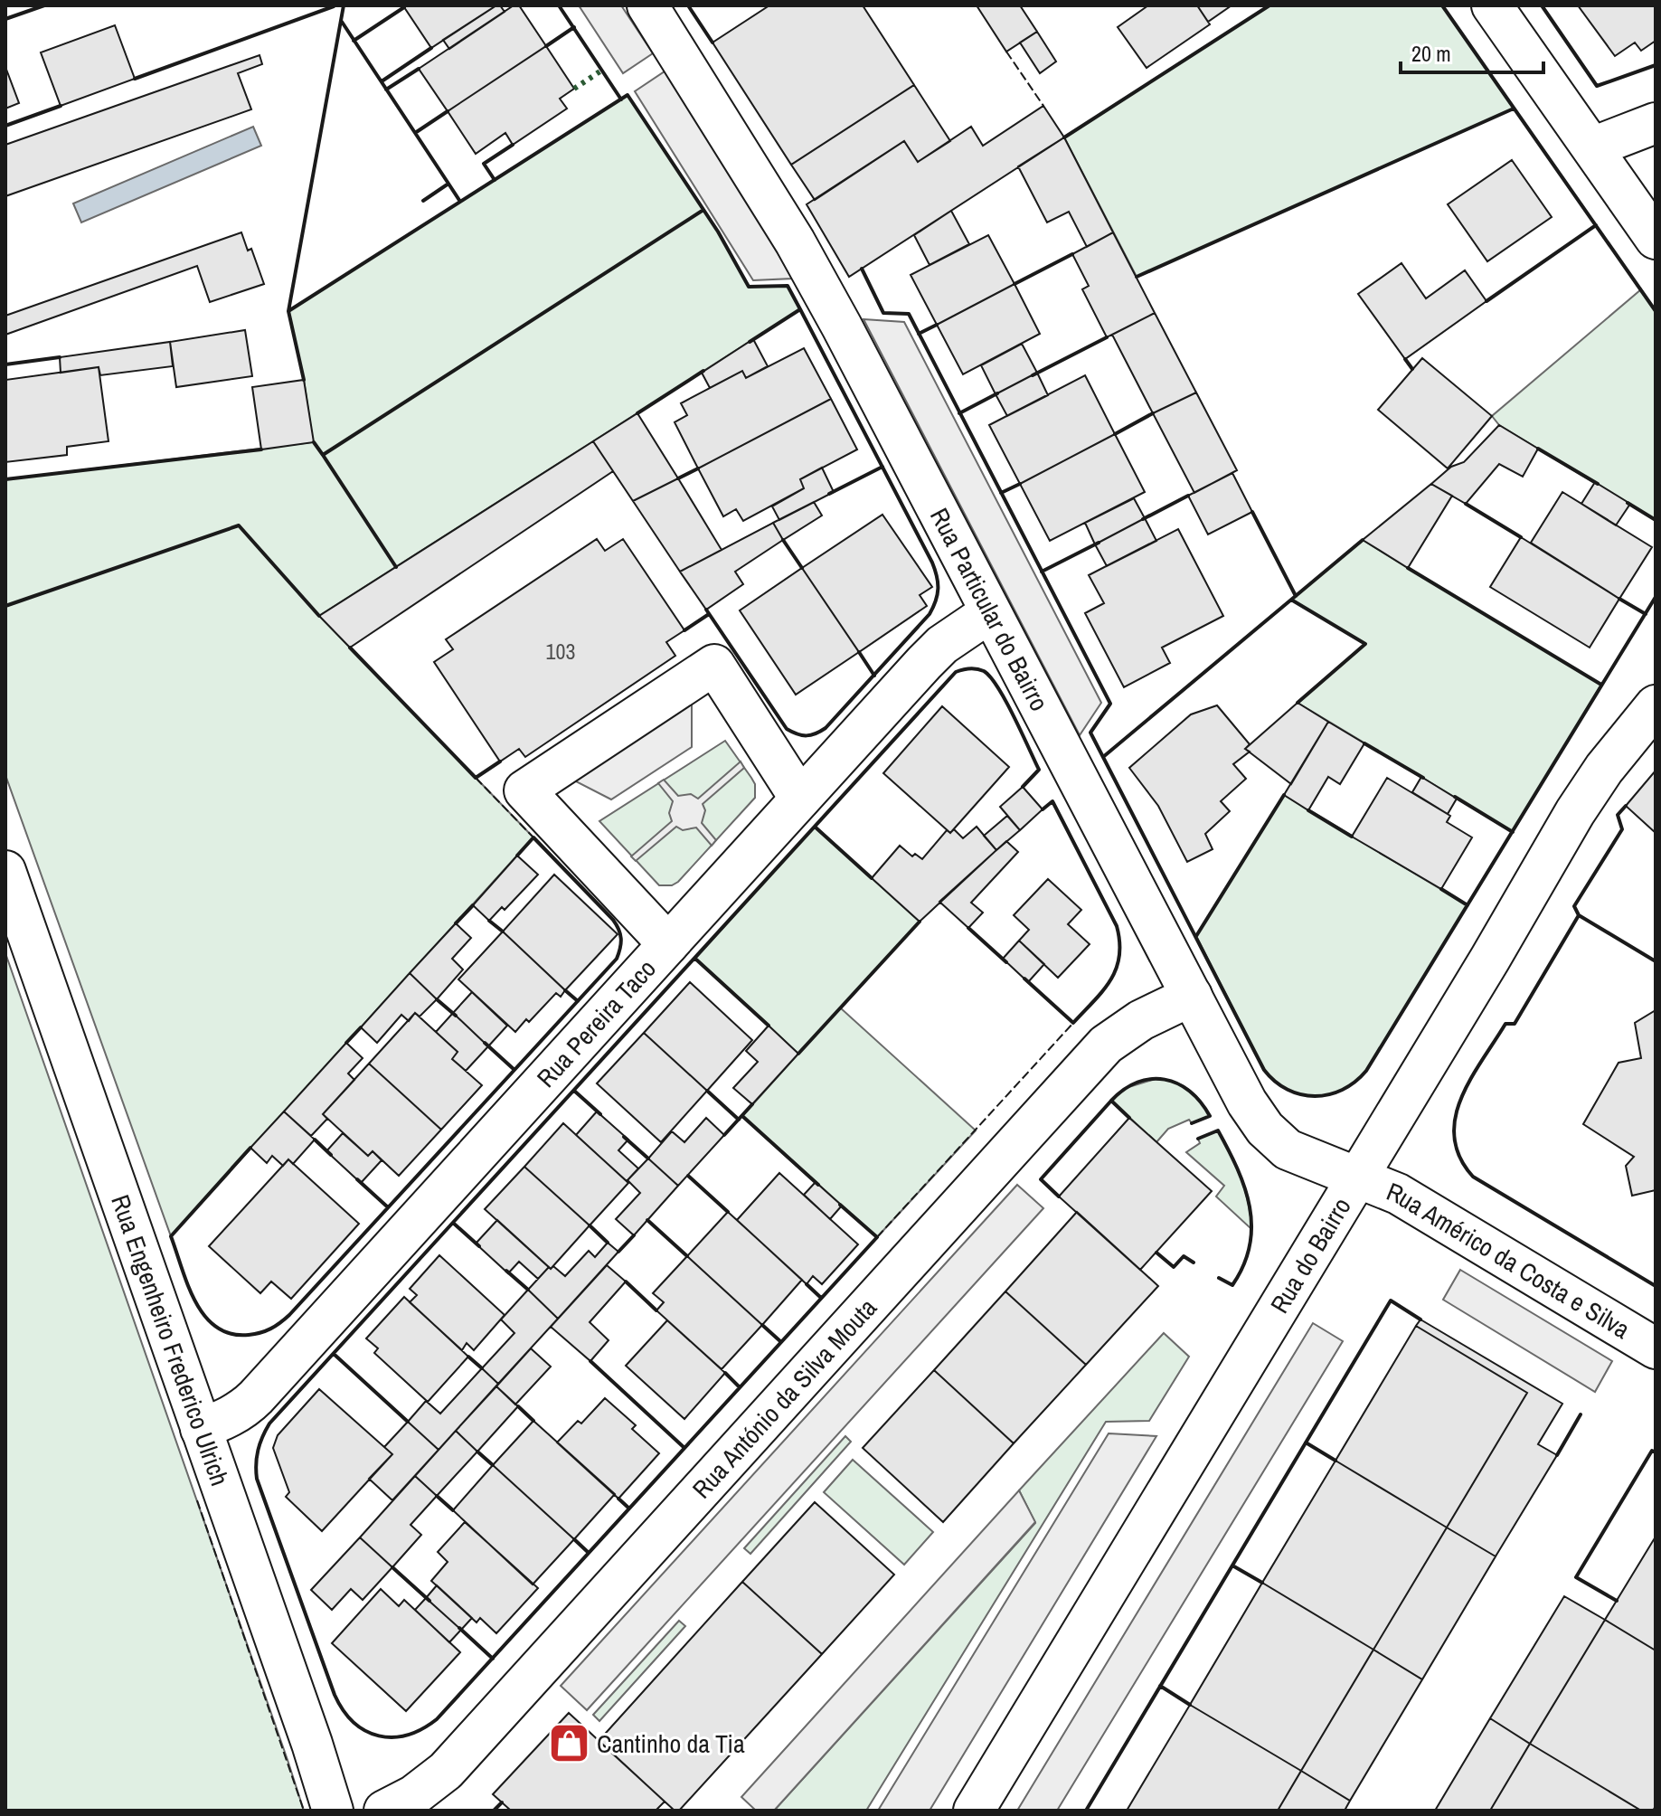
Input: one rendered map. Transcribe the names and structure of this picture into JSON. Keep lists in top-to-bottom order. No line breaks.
{"streets":{"street":["Rua Particular do Bairro","Rua Pereira Taco","Rua do Bairro","Rua Américo da Costa e Silva","Rua Engenheiro Frederico Ulrich","Rua António da Silva Mouta"]},"crossings":[["Rua Particular do Bairro","Rua Pereira Taco"],["Rua Particular do Bairro","Rua do Bairro"],["Rua Particular do Bairro","Rua Américo da Costa e Silva"],["Rua Particular do Bairro","Rua António da Silva Mouta"],["Rua Pereira Taco","Rua Engenheiro Frederico Ulrich"],["Rua do Bairro","Rua Américo da Costa e Silva"]],"places":{"shop":["Cantinho da Tia"]},"house_numbers":["103"],"scale_bar":"20 m"}
